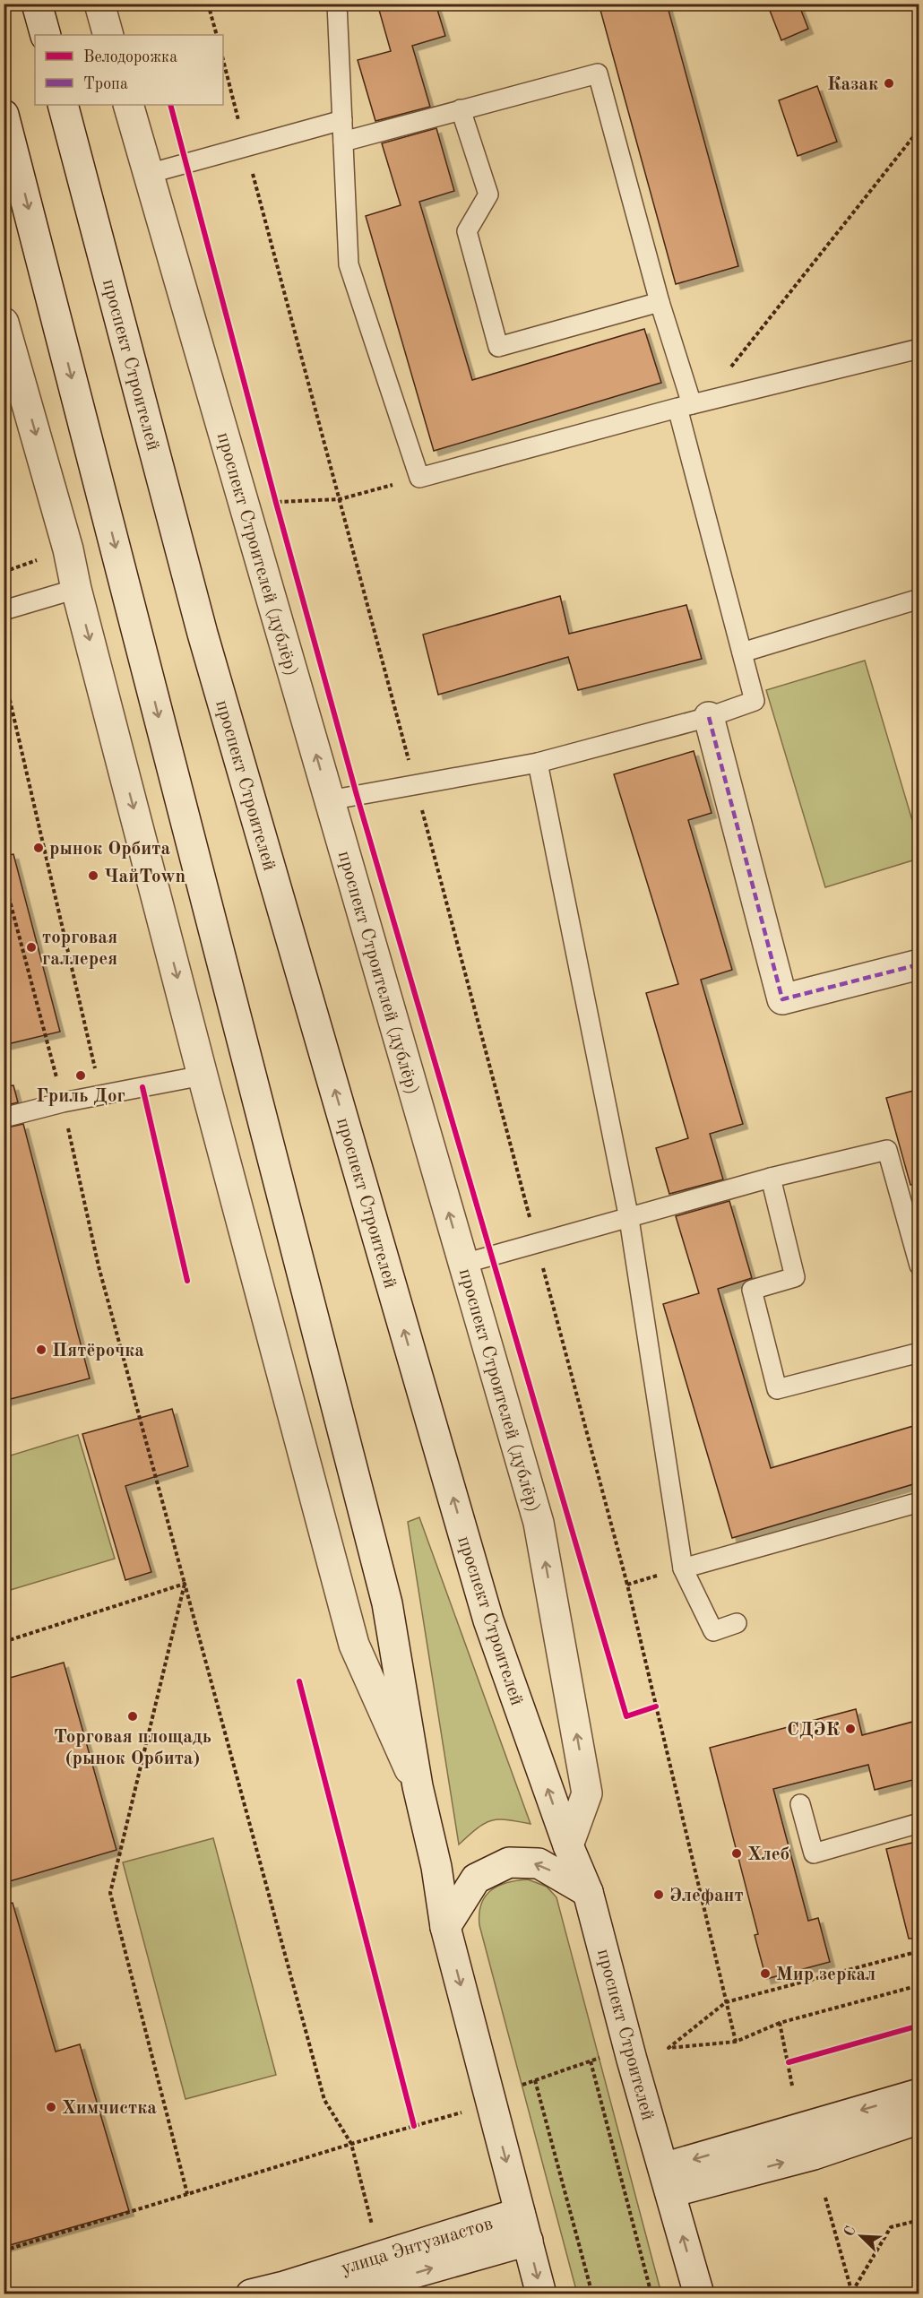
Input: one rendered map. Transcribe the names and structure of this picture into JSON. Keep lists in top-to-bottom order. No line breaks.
{"streets":{"street":["проспект Строителей","проспект Строителей (дублёр)","улица Энтузиастов"]},"crossings":[["проспект Строителей","проспект Строителей (дублёр)"]],"places":["Казак","рынок Орбита","ЧайTown","торговая галлерея","Гриль Дог","Пятёрочка","Торговая площадь (рынок Орбита)","СДЭК","Хлеб","Элефант","Мир зеркал","Химчистка"],"legend":["Велодорожка","Тропа"],"north":"top left"}
